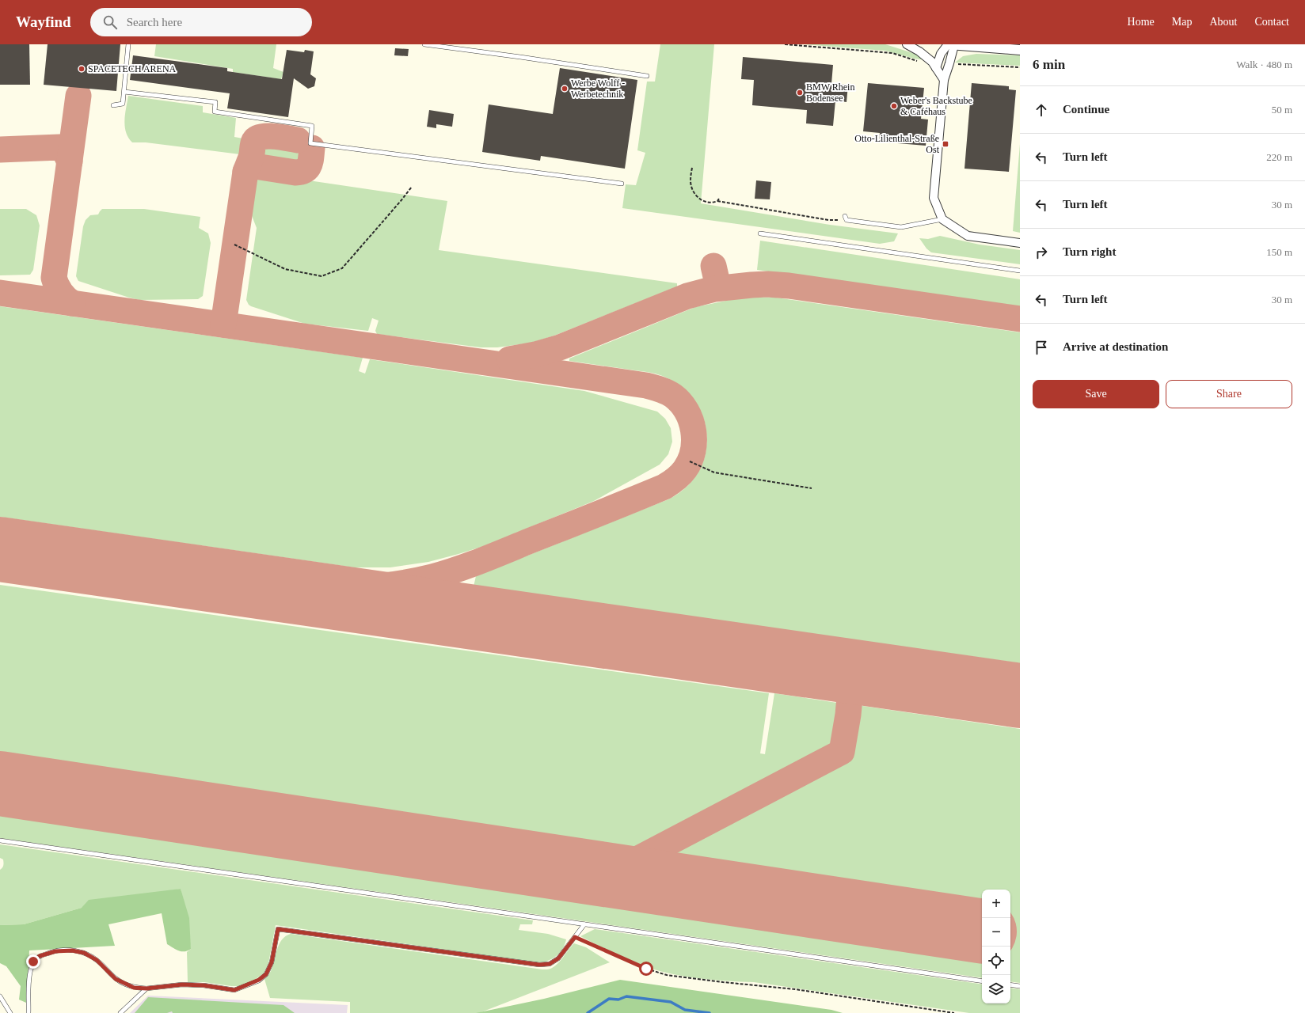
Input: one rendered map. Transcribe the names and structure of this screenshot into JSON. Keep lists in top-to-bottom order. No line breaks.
{"places":{"other":["SPACETECH ARENA","Werbe Wolff - Werbetechnik","BMW Rhein Bodensee","Weber's Backstube & Caféhaus"],"transit":["Otto-Lilienthal-Straße Ost"]},"page":{"header":"Wayfind","search":"Search here","nav":["Home","Map","About","Contact"],"heading":["6 min","Walk · 480 m"],"list":[["Continue","50 m"],["Turn left","220 m"],["Turn left","30 m"],["Turn right","150 m"],["Turn left","30 m"],"Arrive at destination"],"buttons":["Save","Share"],"map_buttons":["+","−"]}}
